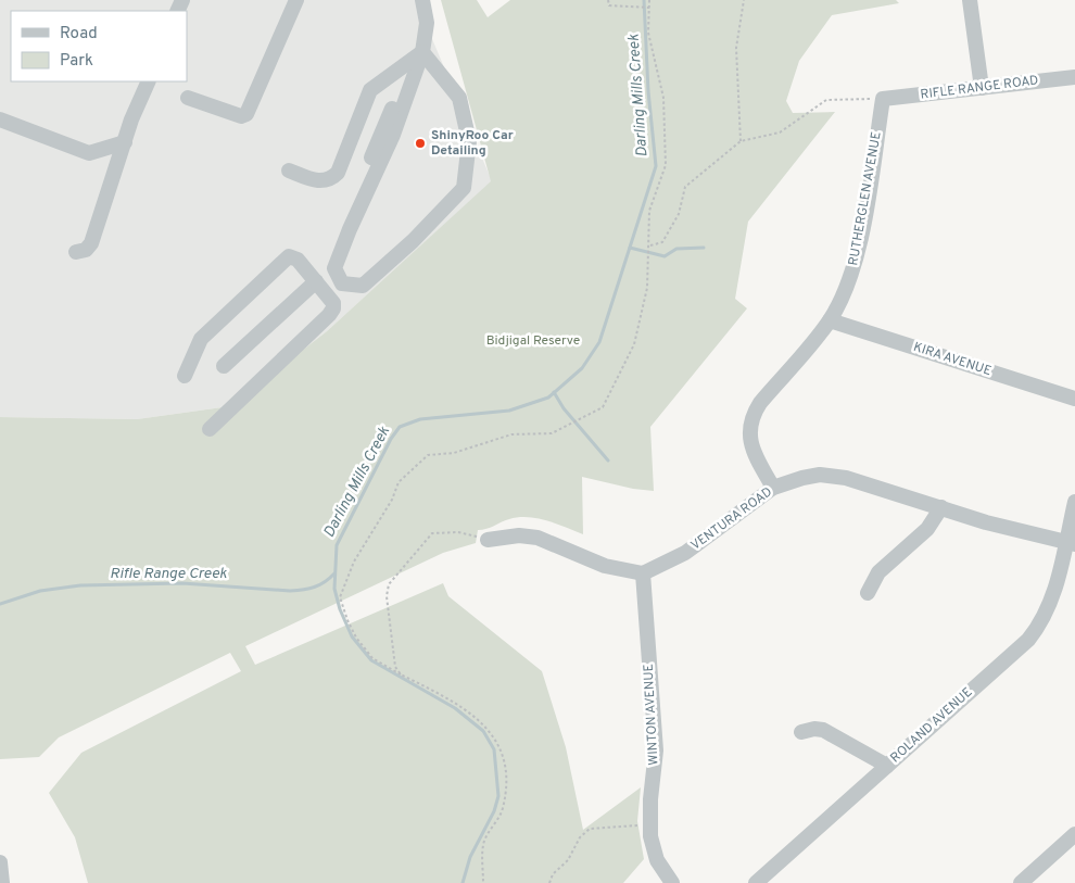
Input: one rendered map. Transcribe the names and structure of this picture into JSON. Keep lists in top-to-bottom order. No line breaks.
{"streets":{"street":["RIFLE RANGE ROAD","RUTHERGLEN AVENUE","KIRA AVENUE","VENTURA ROAD","WINTON AVENUE","ROLAND AVENUE"]},"crossings":[["RIFLE RANGE ROAD","RUTHERGLEN AVENUE"],["RUTHERGLEN AVENUE","KIRA AVENUE"],["RUTHERGLEN AVENUE","VENTURA ROAD"],["VENTURA ROAD","WINTON AVENUE"],["VENTURA ROAD","ROLAND AVENUE"]],"water":["Darling Mills Creek","Rifle Range Creek"],"parks":["Bidjigal Reserve"],"places":["ShinyRoo Car Detailing"],"legend":["Road","Park"]}
